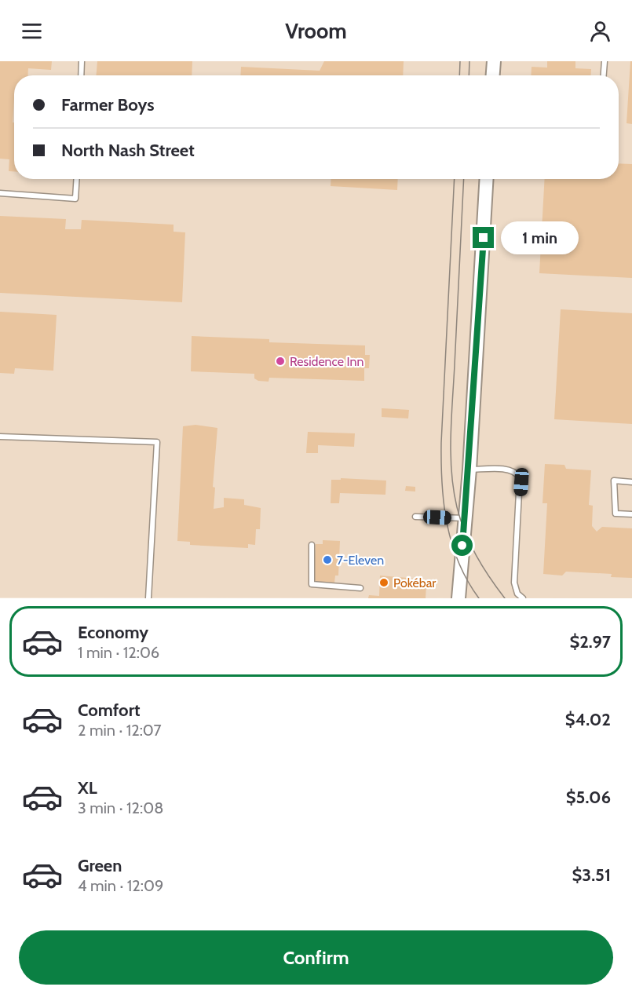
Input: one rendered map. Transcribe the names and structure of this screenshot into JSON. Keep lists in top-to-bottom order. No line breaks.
{"places":["Residence Inn","7-Eleven","Pokébar"],"page":{"header":"Vroom","banner":["Farmer Boys","North Nash Street"],"bubble":"1 min","list":[{"name":"Economy","note":"1 min · 12:06","value":"$2.97"},{"name":"Comfort","note":"2 min · 12:07","value":"$4.02"},{"name":"XL","note":"3 min · 12:08","value":"$5.06"},{"name":"Green","note":"4 min · 12:09","value":"$3.51"}],"buttons":"Confirm"}}
